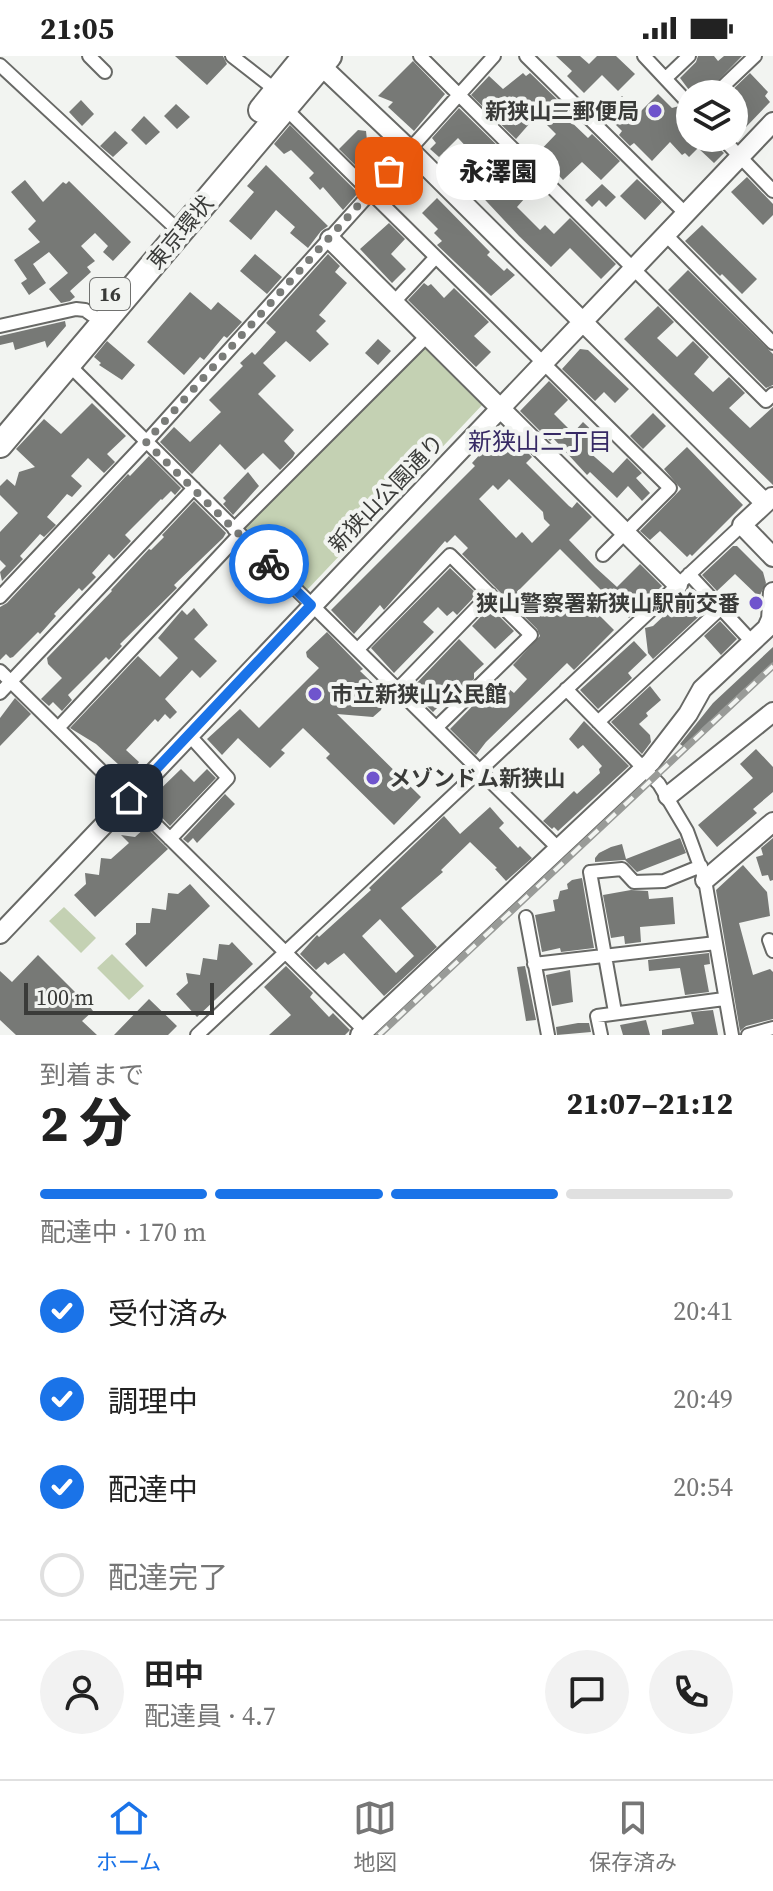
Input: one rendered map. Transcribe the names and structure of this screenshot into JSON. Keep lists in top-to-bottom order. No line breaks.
{"streets":{"highway":["東京環状","16"],"street":["新狭山公園通り"]},"districts":["新狭山二丁目"],"places":["新狭山二郵便局","永澤園","狭山警察署新狭山駅前交番","市立新狭山公民館","メゾンドム新狭山"],"scale_bar":"100 m","page":{"status":"21:05","bubble":"永澤園","scale":"100 m","heading":["2 分","到着まで","21:07–21:12"],"panel":["田中","配達員 · 4.7"],"bar":"配達中 · 170 m","list":[["受付済み","20:41"],["調理中","20:49"],["配達中","20:54"],"配達完了"],"tabs":["ホーム","地図","保存済み"]}}
